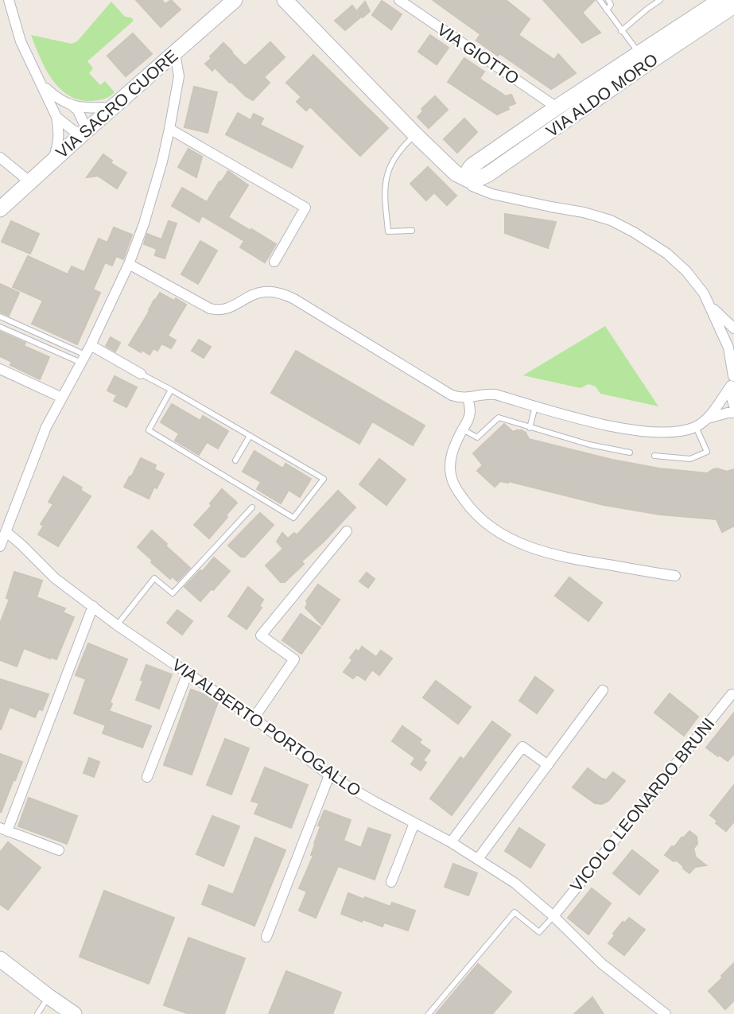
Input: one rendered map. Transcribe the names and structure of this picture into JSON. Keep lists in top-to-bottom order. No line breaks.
{"streets":{"street":["VIA GIOTTO","VIA ALDO MORO","VIA SACRO CUORE","VIA ALBERTO PORTOGALLO","VICOLO LEONARDO BRUNI"]},"crossings":[["VIA GIOTTO","VIA ALDO MORO"],["VIA ALBERTO PORTOGALLO","VICOLO LEONARDO BRUNI"]]}
